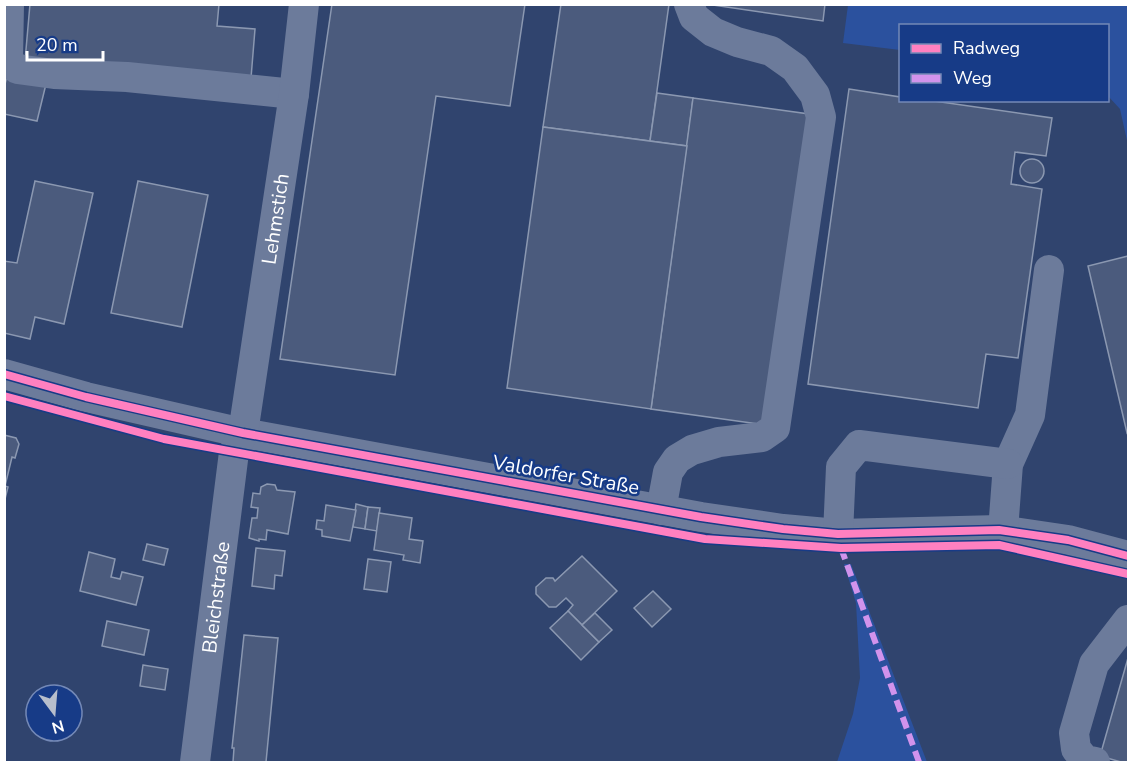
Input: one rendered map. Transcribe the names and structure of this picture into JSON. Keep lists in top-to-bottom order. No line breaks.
{"streets":{"street":["Lehmstich","Valdorfer Straße","Bleichstraße"]},"crossings":[["Lehmstich","Valdorfer Straße"],["Lehmstich","Bleichstraße"],["Valdorfer Straße","Bleichstraße"]],"legend":["Radweg","Weg"],"scale_bar":"20 m","north":"bottom"}
